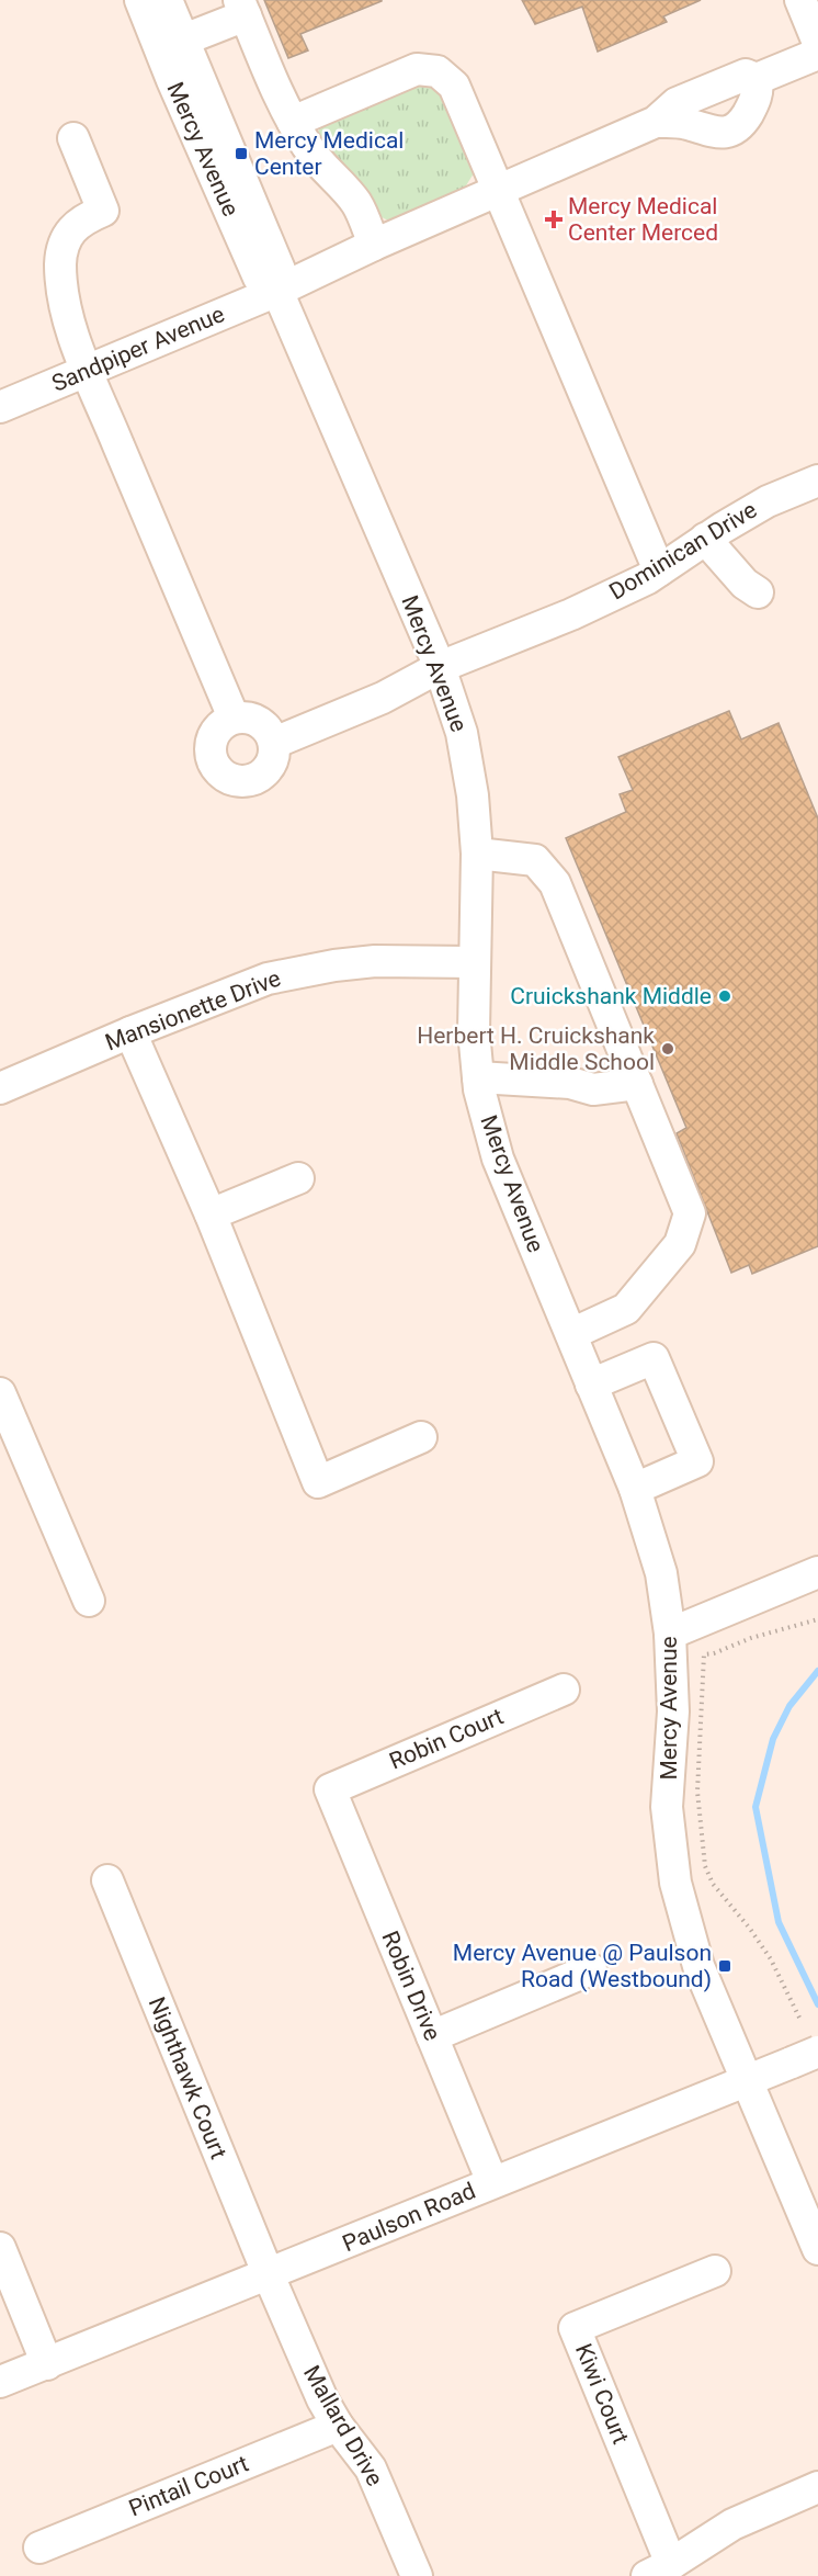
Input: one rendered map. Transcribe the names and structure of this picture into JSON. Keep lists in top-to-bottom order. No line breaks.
{"streets":{"street":["Mercy Avenue","Sandpiper Avenue","Dominican Drive","Mansionette Drive","Robin Court","Robin Drive","Nighthawk Court","Paulson Road","Kiwi Court","Mallard Drive","Pintail Court"]},"crossings":[["Mercy Avenue","Sandpiper Avenue"],["Mercy Avenue","Dominican Drive"],["Mercy Avenue","Mansionette Drive"],["Mercy Avenue","Paulson Road"],["Robin Court","Robin Drive"],["Robin Drive","Paulson Road"],["Nighthawk Court","Paulson Road"],["Nighthawk Court","Mallard Drive"],["Paulson Road","Mallard Drive"],["Mallard Drive","Pintail Court"]],"places":{"transit":["Mercy Medical Center","Mercy Avenue @ Paulson Road (Westbound)"],"health":["Mercy Medical Center Merced"],"other":["Cruickshank Middle","Herbert H. Cruickshank Middle School"]}}
